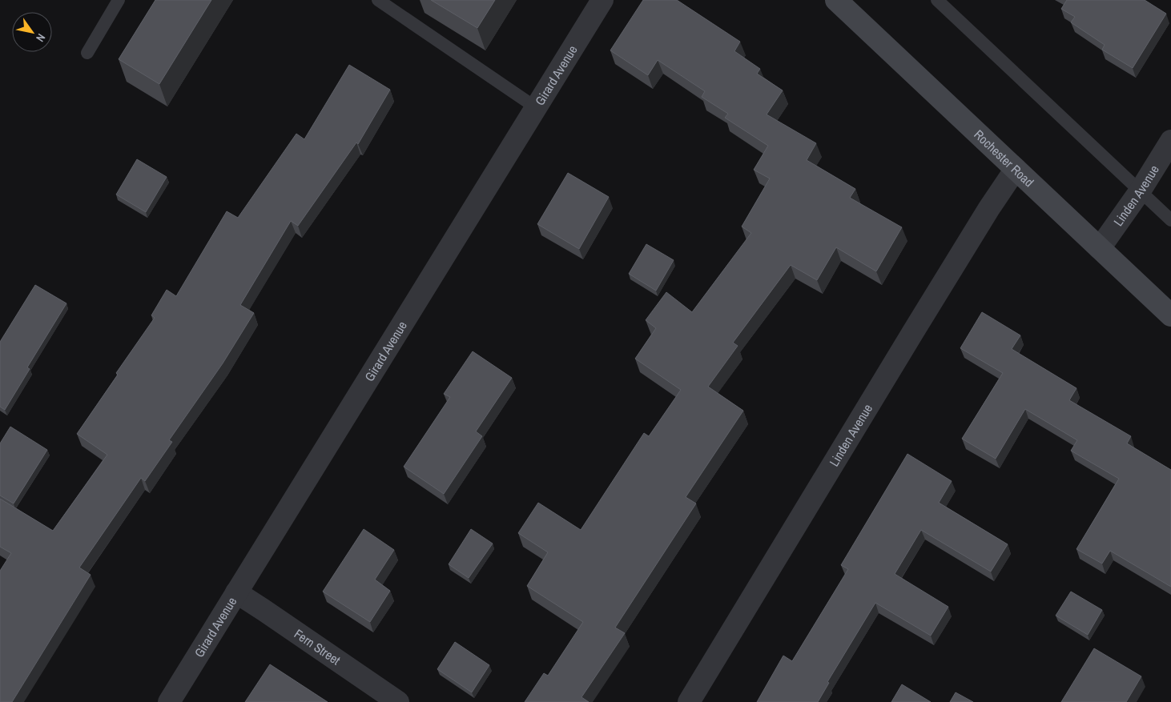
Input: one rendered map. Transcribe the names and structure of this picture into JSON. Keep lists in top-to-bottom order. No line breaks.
{"streets":{"main road":["Rochester Road"],"street":["Girard Avenue","Linden Avenue","Fern Street"]},"crossings":[["Girard Avenue","Fern Street"],["Rochester Road","Linden Avenue"]],"north":"bottom right"}
